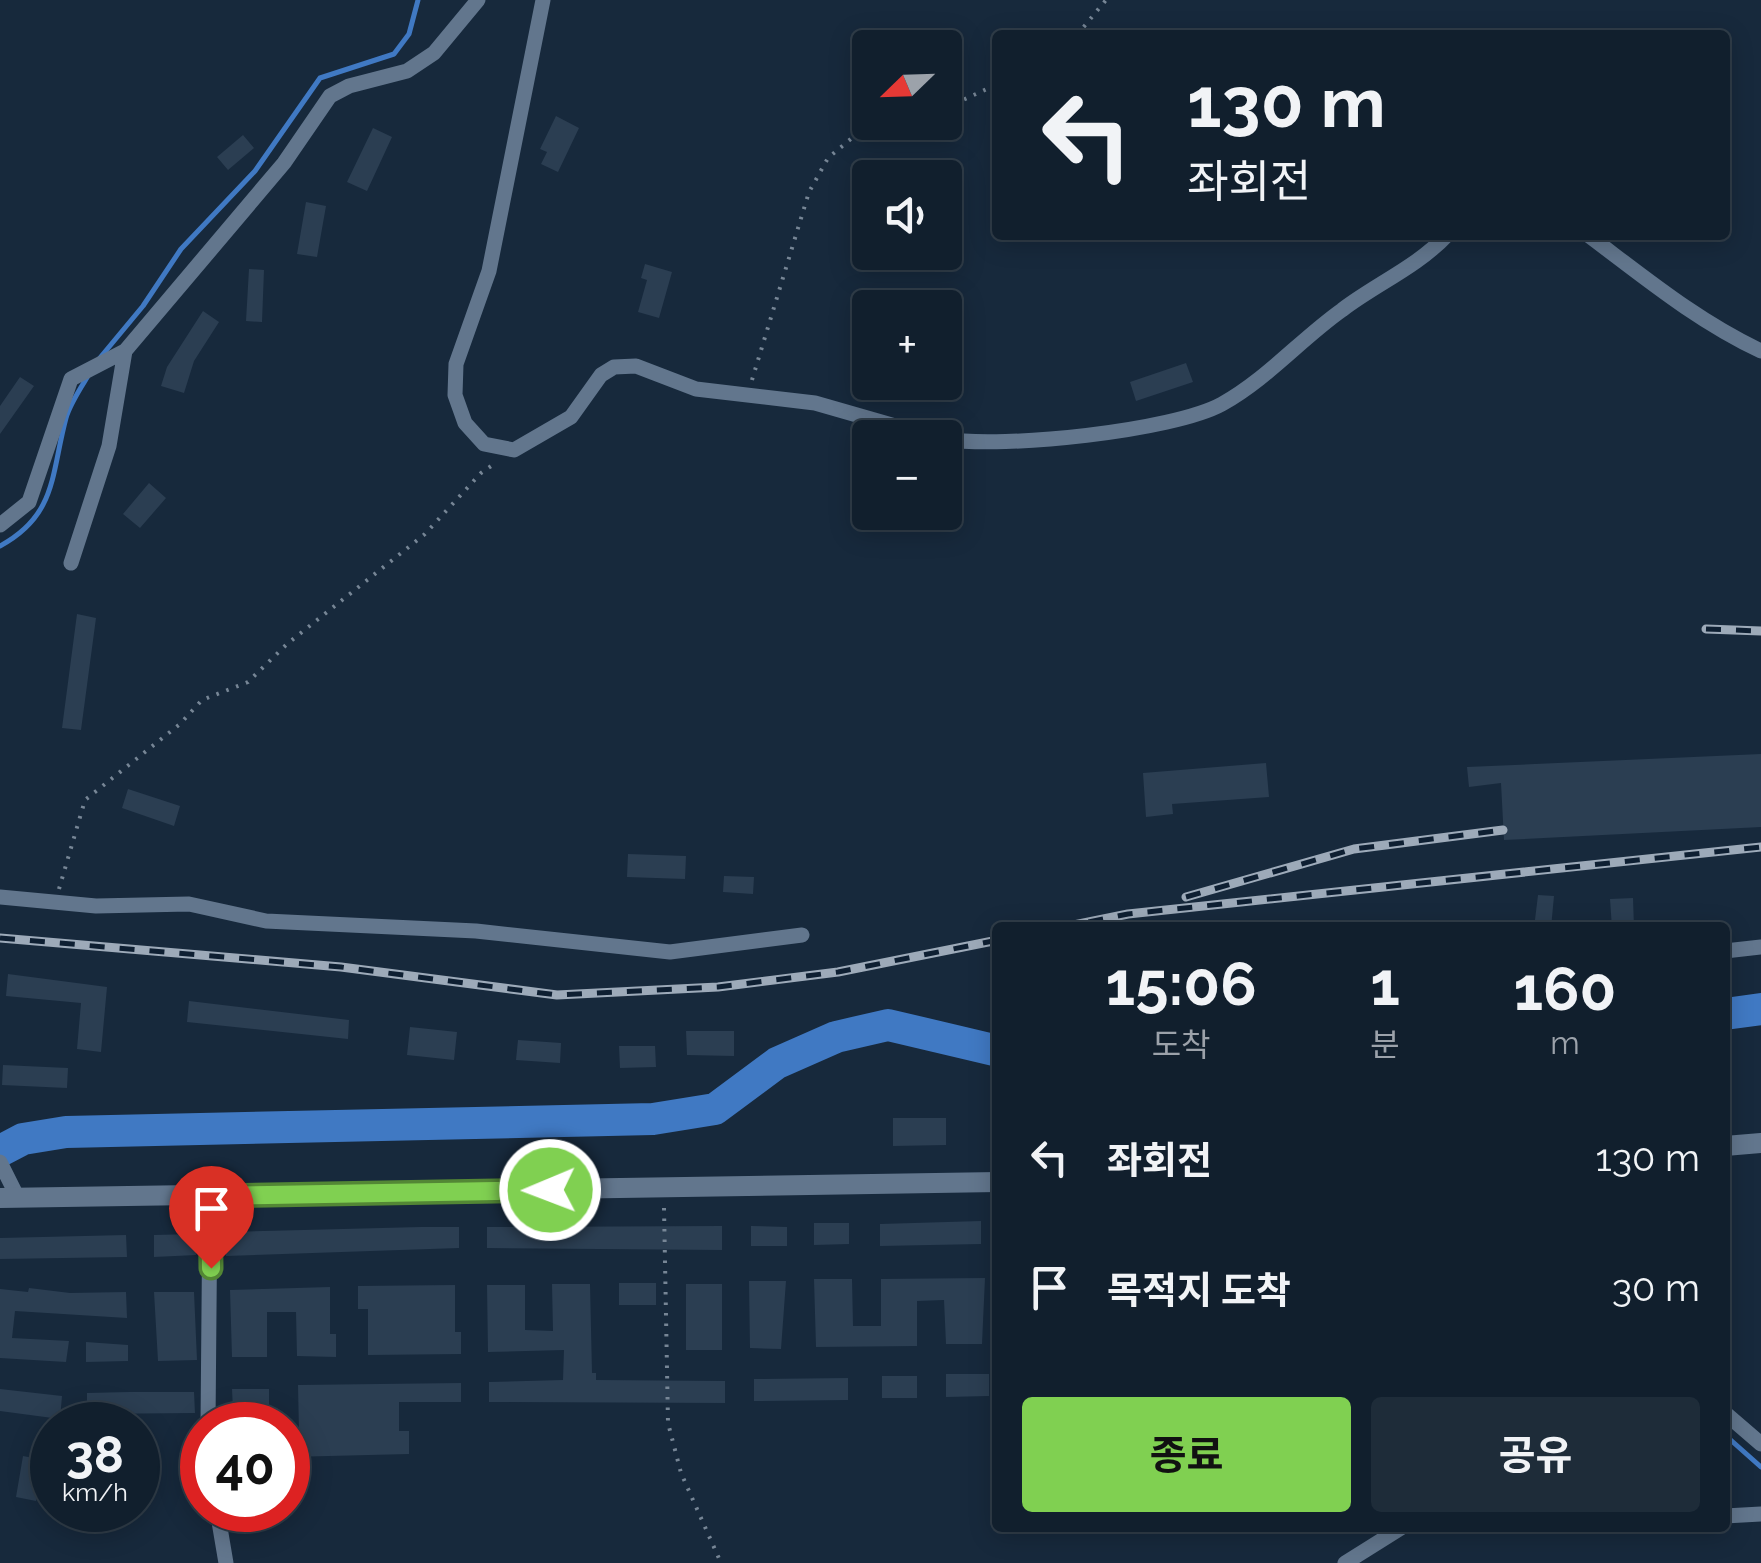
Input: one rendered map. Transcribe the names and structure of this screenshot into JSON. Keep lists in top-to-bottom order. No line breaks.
{"north":"bottom left","page":{"map_buttons":["+","−"],"turn":["130 m","좌회전"],"eta":["15:06","도착","1","분","160","m"],"list":[{"name":"좌회전","value":"130 m"},{"name":"목적지 도착","value":"30 m"}],"buttons":["종료","공유"],"speed":"38 km/h","limit":"40"}}
